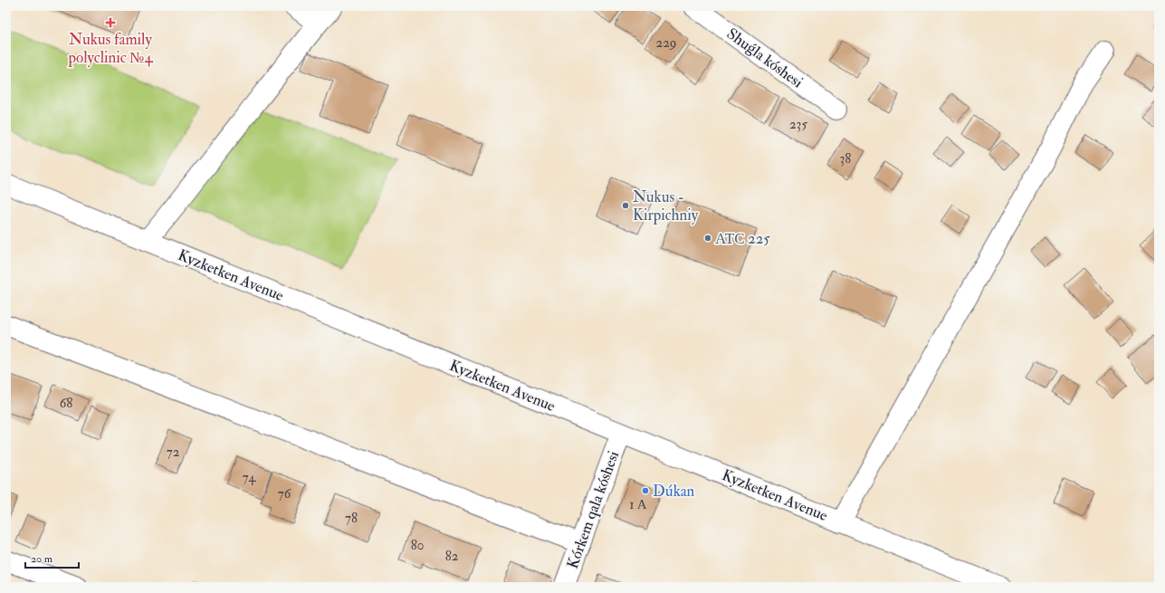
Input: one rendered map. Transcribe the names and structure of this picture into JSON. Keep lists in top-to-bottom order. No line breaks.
{"streets":{"street":["Shuǵla kóshesi","Kyzketken Avenue","Kórkem qala kóshesi"]},"crossings":[["Kyzketken Avenue","Kórkem qala kóshesi"]],"places":{"health":["Nukus family polyclinic №4"],"other":["Nukus - Kirpichniy","АТС 225","Dúkan"]},"house_numbers":["229","235","38","68","72","74","76","1 А","78","80","82"],"scale_bar":"20 m"}
